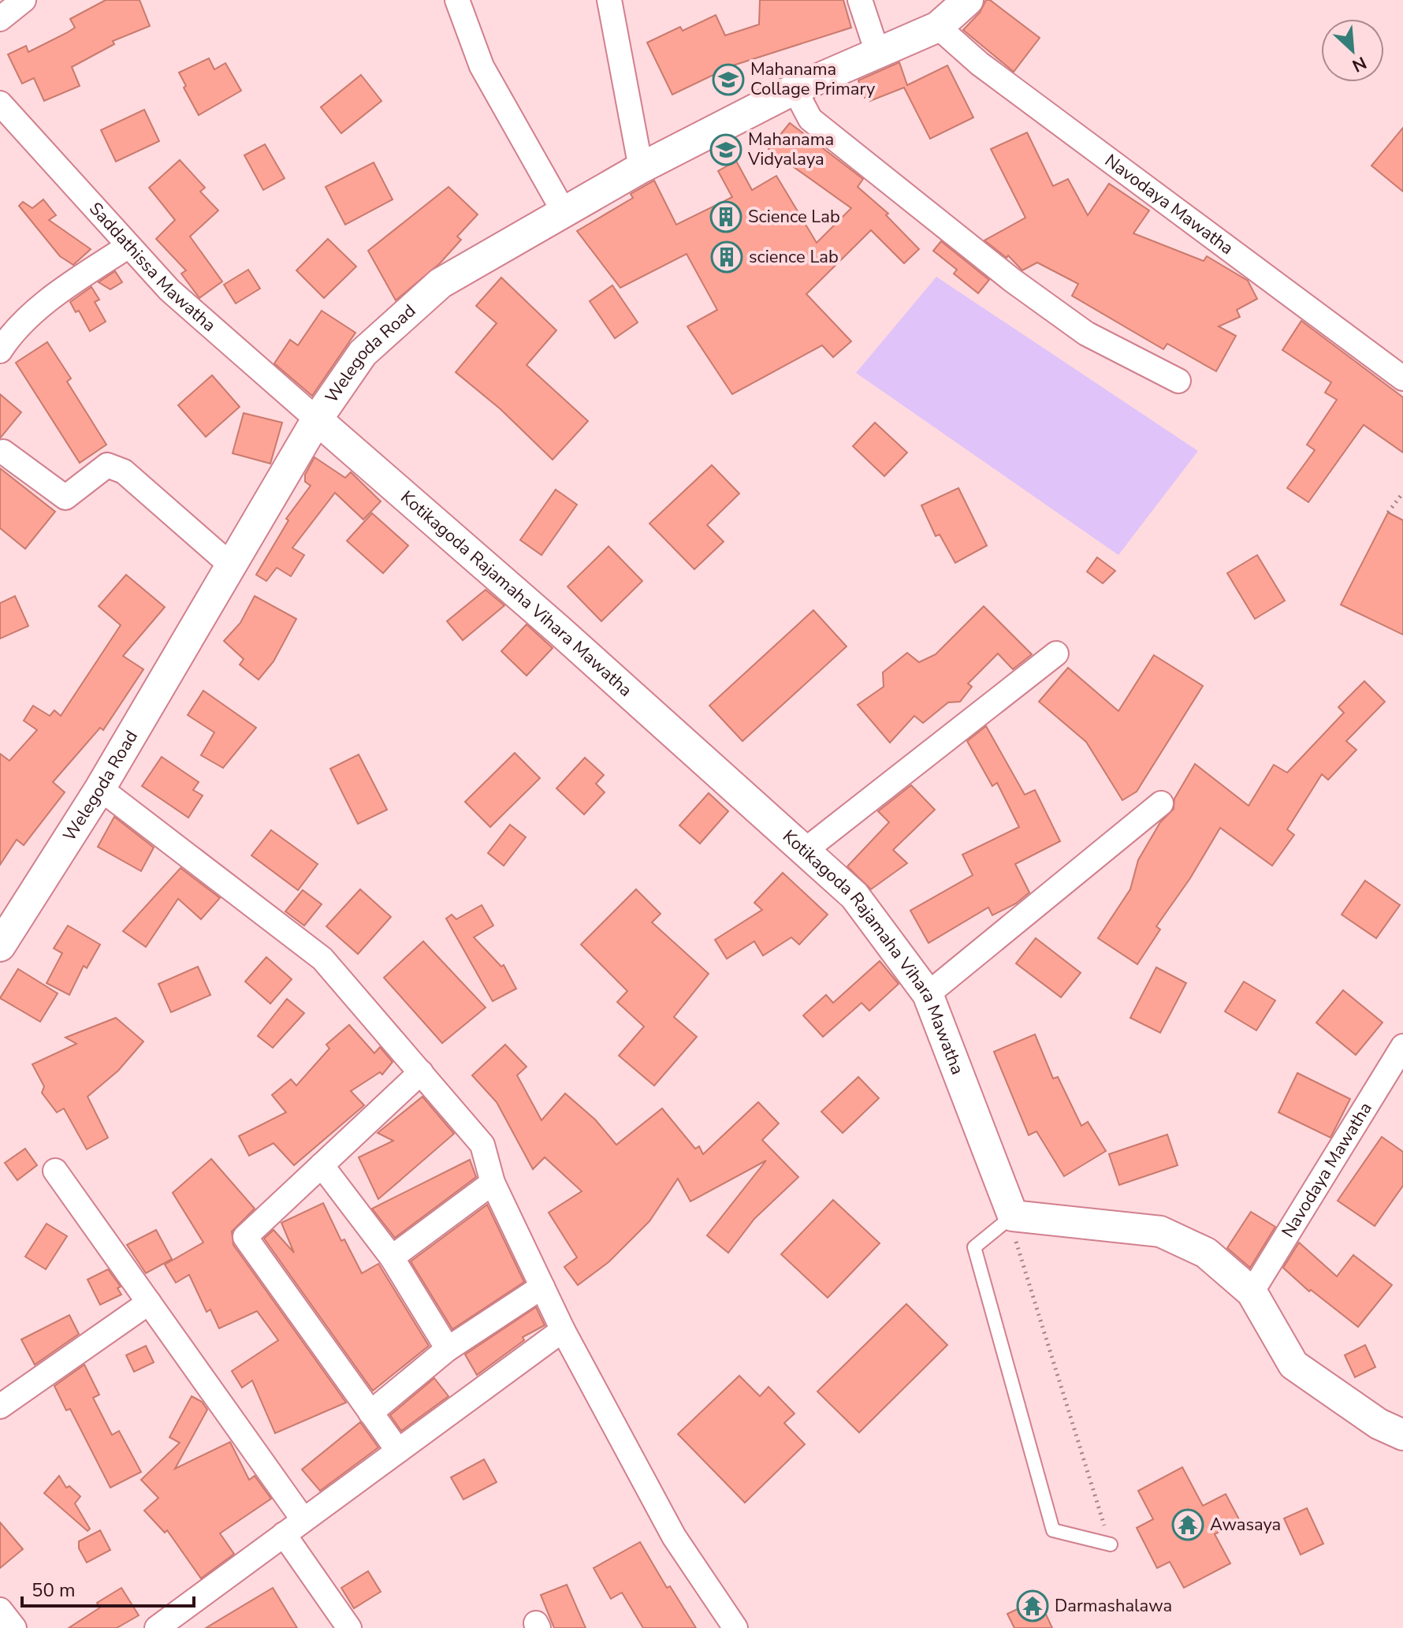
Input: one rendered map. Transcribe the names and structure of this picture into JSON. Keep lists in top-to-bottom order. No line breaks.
{"streets":{"street":["Navodaya Mawatha","Saddathissa Mawatha","Welegoda Road","Kotikagoda Rajamaha Vihara Mawatha"]},"crossings":[["Navodaya Mawatha","Welegoda Road"],["Saddathissa Mawatha","Welegoda Road"],["Saddathissa Mawatha","Kotikagoda Rajamaha Vihara Mawatha"],["Welegoda Road","Kotikagoda Rajamaha Vihara Mawatha"]],"places":{"school or university":["Mahanama Collage Primary","Mahanama Vidyalaya"],"building":["Science Lab","science Lab"],"temple":["Awasaya","Darmashalawa"]},"scale_bar":"50 m","north":"bottom right"}
